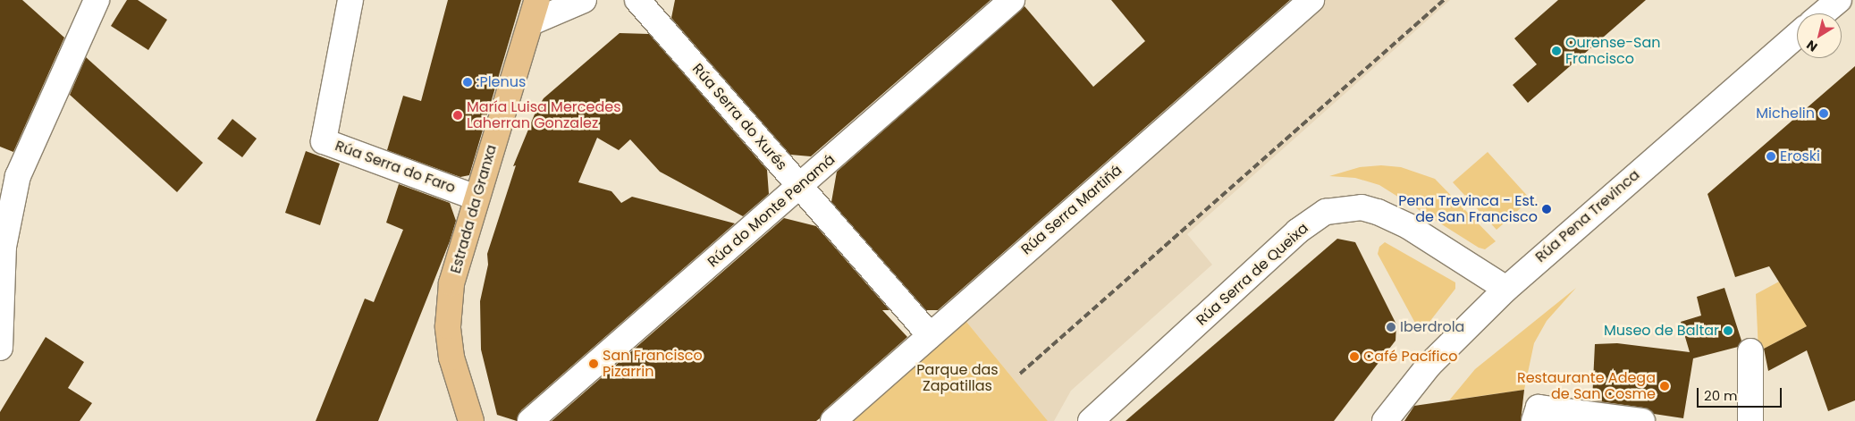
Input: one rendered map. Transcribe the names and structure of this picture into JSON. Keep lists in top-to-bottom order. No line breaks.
{"streets":{"main road":["Estrada da Granxa"],"street":["Rúa Serra do Xurés","Rúa Serra do Faro","Rúa Serra Martiñá","Rúa do Monte Penamá","Rúa Pena Trevinca","Rúa Serra de Queixa"]},"crossings":[["Rúa Serra do Xurés","Rúa Serra Martiñá"],["Rúa Serra do Xurés","Rúa do Monte Penamá"],["Rúa Serra do Faro","Estrada da Granxa"],["Rúa Pena Trevinca","Rúa Serra de Queixa"]],"parks":["Parque das Zapatillas"],"places":["Ourense-San Francisco",":Plenus","Michelin","María Luisa Mercedes Laherran Gonzalez","Eroski","Pena Trevinca - Est. de San Francisco","Iberdrola","Museo de Baltar","Café Pacífico","San Francisco Pizarrin","Restaurante Adega de San Cosme"],"scale_bar":"20 m","north":"bottom left"}
